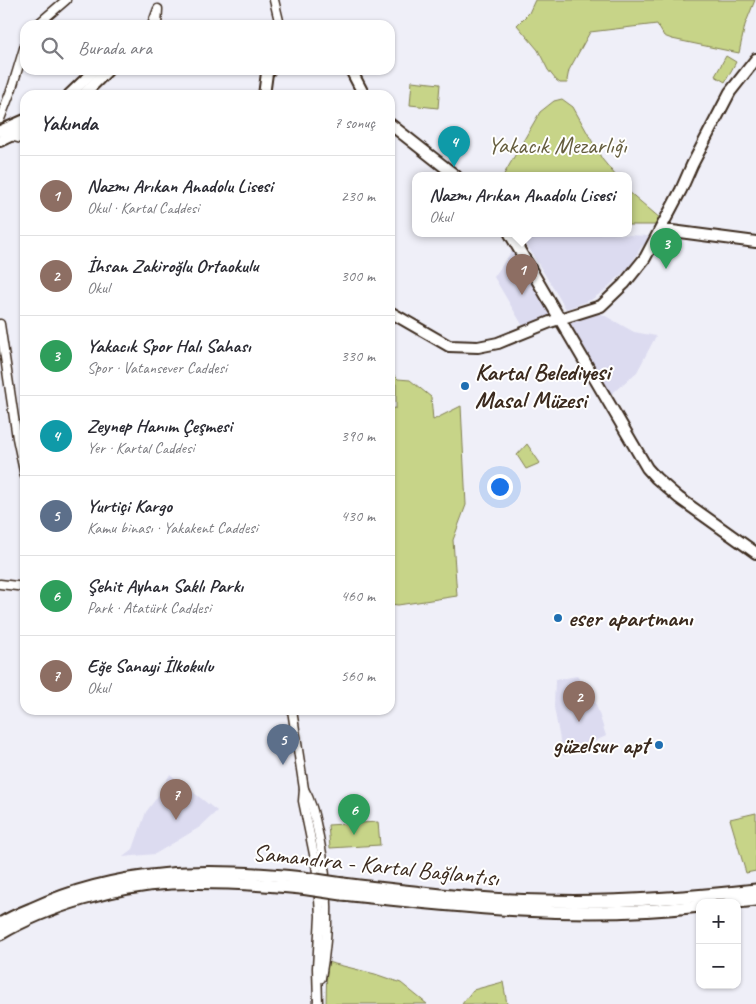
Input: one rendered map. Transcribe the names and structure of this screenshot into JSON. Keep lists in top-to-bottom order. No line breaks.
{"streets":{"highway":["Samandıra - Kartal Bağlantısı"]},"parks":["Yakacık Mezarlığı"],"places":["Kartal Belediyesi Masal Müzesi","eser apartmanı","güzelsur apt"],"page":{"search":"Burada ara","heading":["Yakında","7 sonuç"],"pins":["4","3","1","2","5","7","6"],"list":[{"mark":"1","name":"Nazmı Arıkan Anadolu Lisesi","note":"Okul · Kartal Caddesi","value":"230 m"},{"mark":"2","name":"İhsan Zakiroğlu Ortaokulu","note":"Okul","value":"300 m"},{"mark":"3","name":"Yakacık Spor Halı Sahası","note":"Spor · Vatansever Caddesi","value":"330 m"},{"mark":"4","name":"Zeynep Hanım Çeşmesi","note":"Yer · Kartal Caddesi","value":"390 m"},{"mark":"5","name":"Yurtiçi Kargo","note":"Kamu binası · Yakakent Caddesi","value":"430 m"},{"mark":"6","name":"Şehit Ayhan Saklı Parkı","note":"Park · Atatürk Caddesi","value":"460 m"},{"mark":"7","name":"Eğe Sanayi İlkokulu","note":"Okul","value":"560 m"}],"popup":["Nazmı Arıkan Anadolu Lisesi","Okul"],"map_buttons":["+","−"]}}
